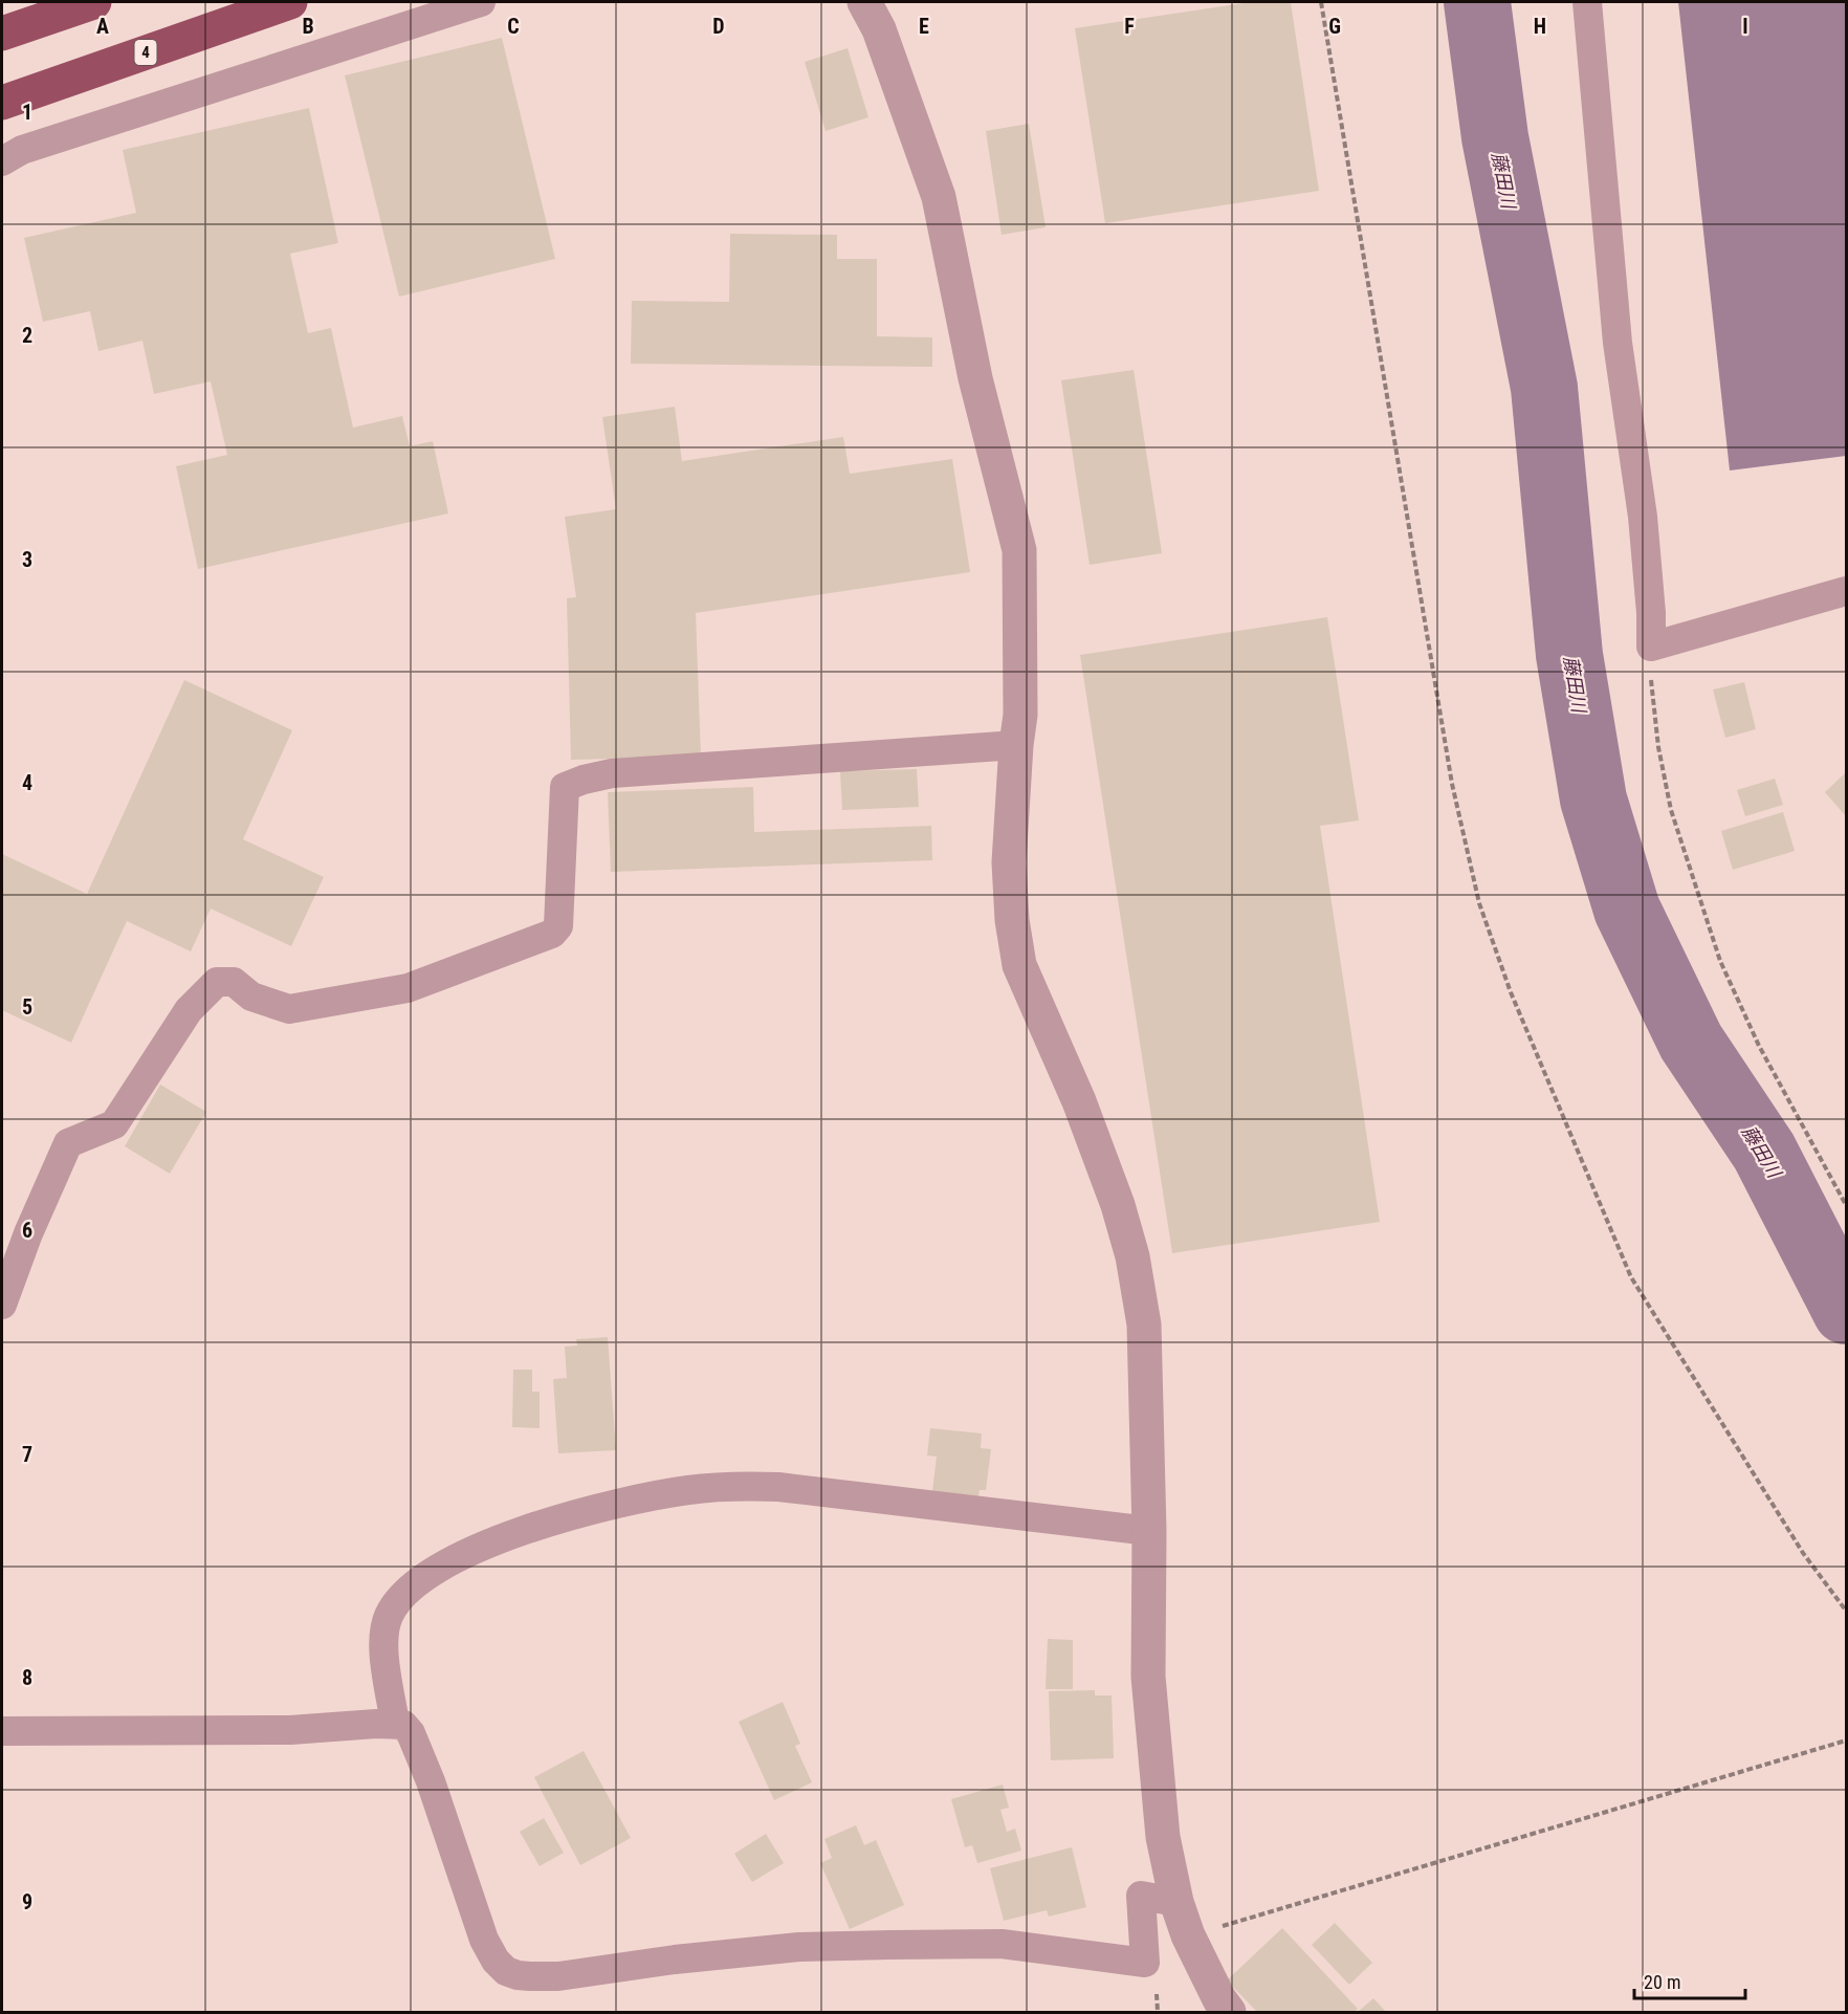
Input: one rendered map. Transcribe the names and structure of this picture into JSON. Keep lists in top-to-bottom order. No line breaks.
{"streets":{"highway":["4"]},"water":["藤田川"],"scale_bar":"20 m","grid":{"columns":["A","B","C","D","E","F","G","H","I"],"rows":["1","2","3","4","5","6","7","8","9"]}}
